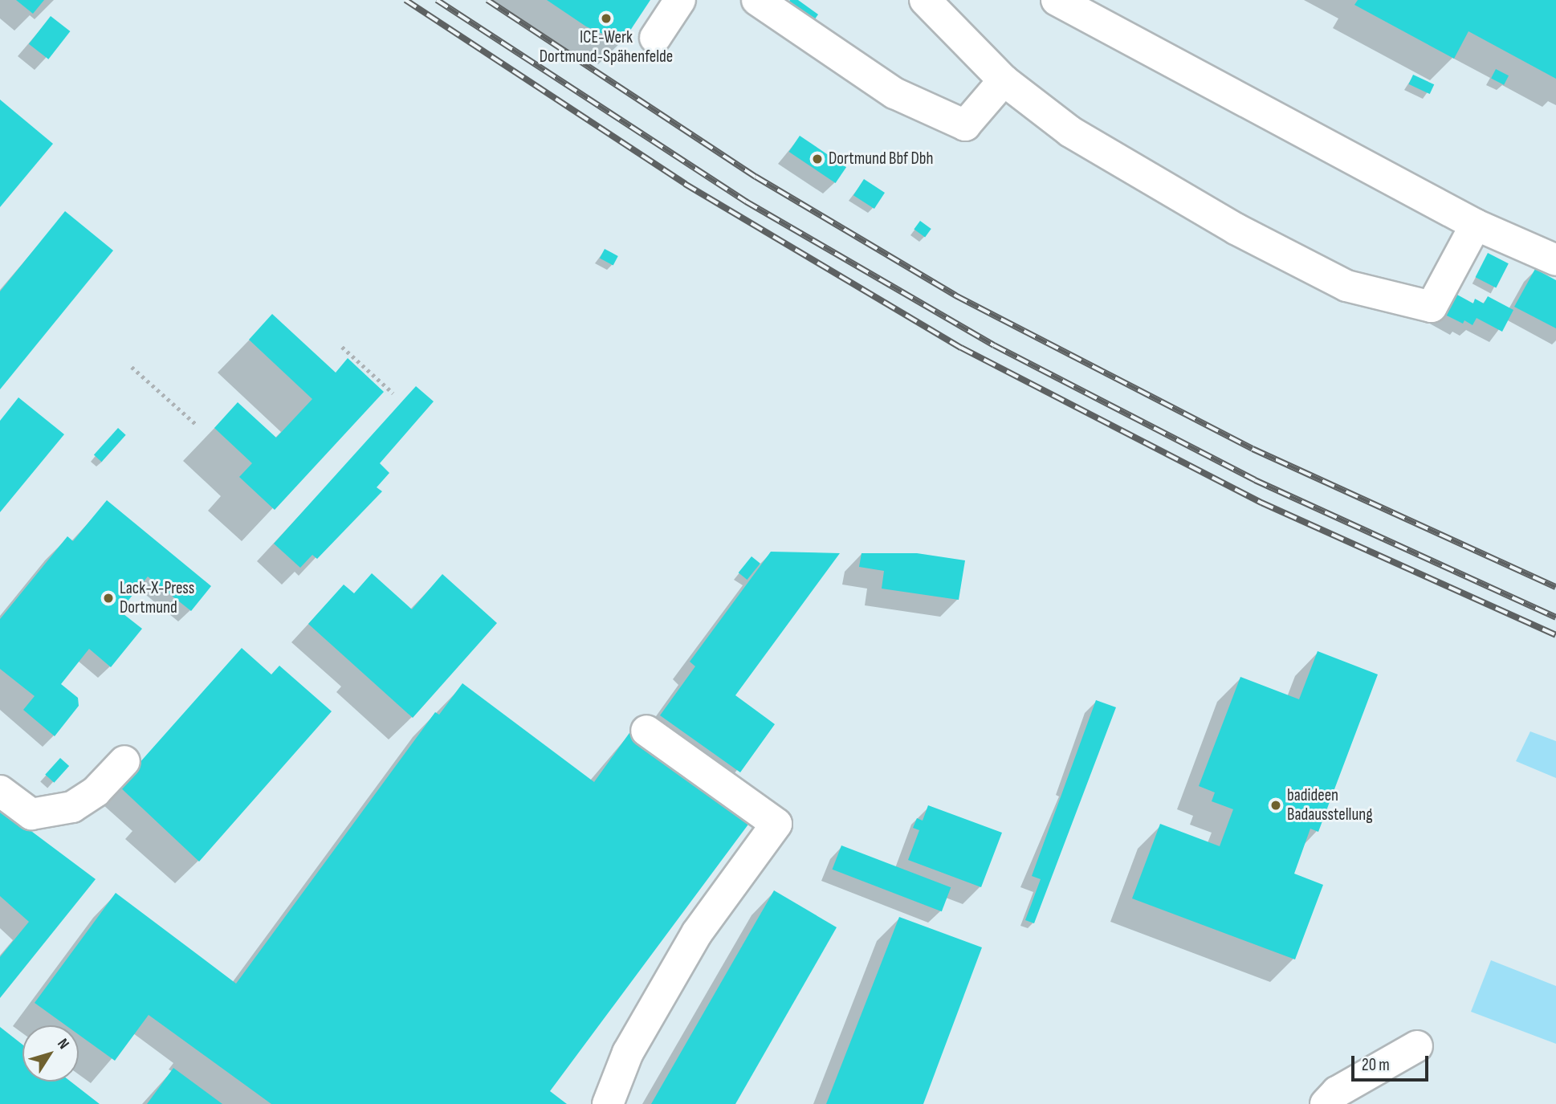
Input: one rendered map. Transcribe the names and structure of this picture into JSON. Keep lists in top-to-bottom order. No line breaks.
{"places":["ICE-Werk Dortmund-Spähenfelde","Dortmund Bbf Dbh","Lack-X-Press Dortmund","badideen Badausstellung"],"scale_bar":"20 m","north":"top right"}
